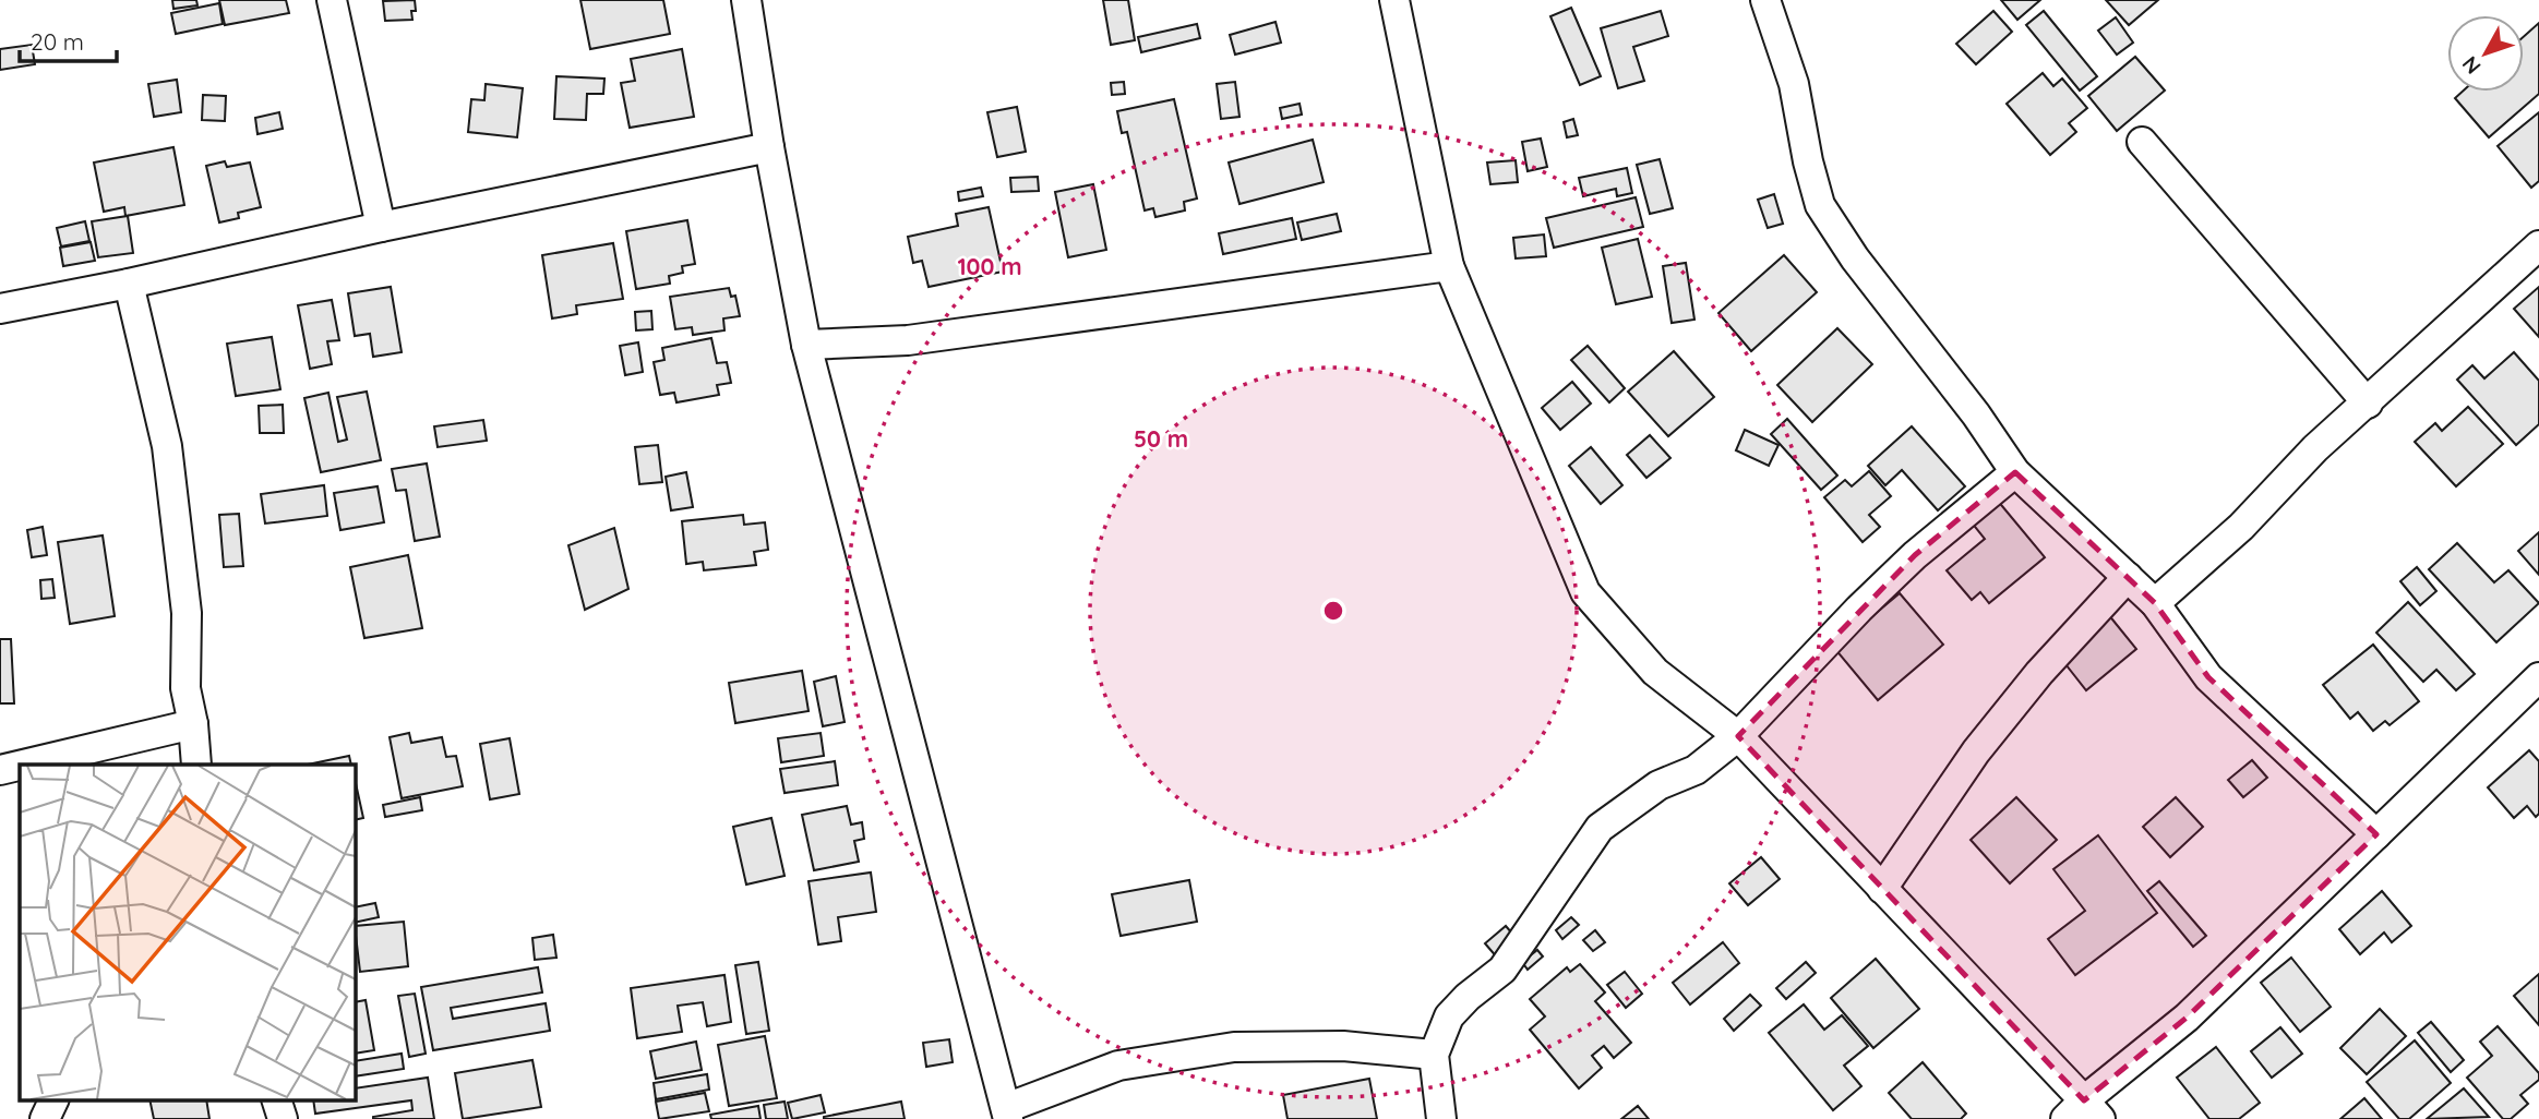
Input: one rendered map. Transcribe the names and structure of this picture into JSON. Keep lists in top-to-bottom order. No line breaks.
{"scale_bar":"20 m","north":"bottom left","rings":["100 m","50 m"]}
